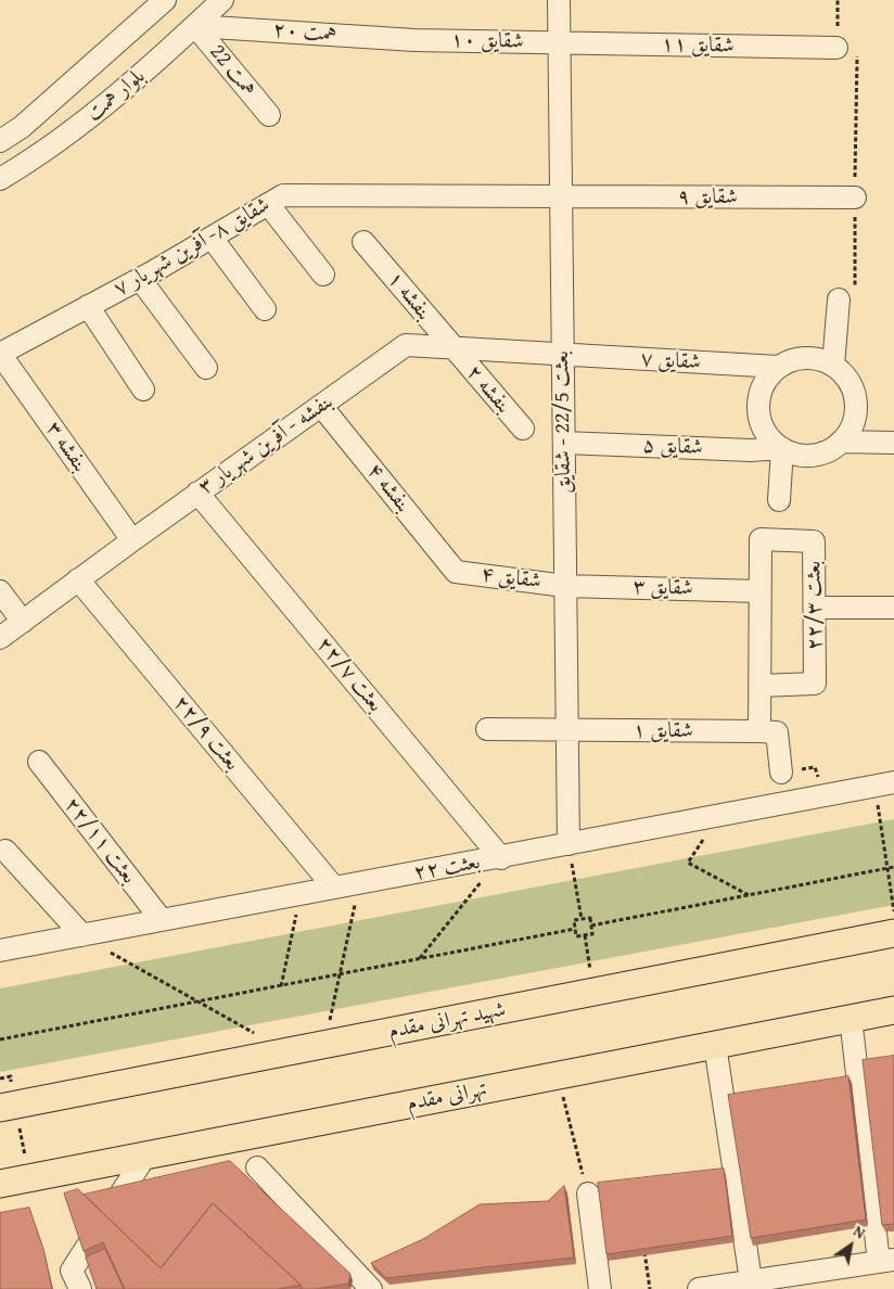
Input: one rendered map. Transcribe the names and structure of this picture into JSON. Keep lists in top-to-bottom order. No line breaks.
{"streets":{"main road":["شهید تهرانی مقدم","تهرانی مقدم"],"street":["همت ۲۰","شقایق ۱۰","شقایق ۱۱","همت 22","بلوار همت","شقایق ۹","شقایق ۸- آفرین شهریار ۷","بنفشه ۱","شقایق ۷","بنفشه ۲","بعثت 22/5 - شقایق","بنفشه - آفرین شهریار ۳","بنفشه ۳","شقایق ۵","بنفشه ۴","شقایق ۴","شقایق ۳","بعثت ۲۲/۳","بعثت ۲۲/۷","شقایق ۱","بعثت ۲۲/۹","بعثت ۲۲/۱۱","بعثت ۲۲"]},"crossings":[["همت ۲۰","شقایق ۱۰"],["همت ۲۰","همت 22"],["همت ۲۰","بلوار همت"],["شقایق ۱۰","شقایق ۱۱"],["شقایق ۱۰","بعثت 22/5 - شقایق"],["شقایق ۱۱","بعثت 22/5 - شقایق"],["همت 22","بلوار همت"],["شقایق ۹","شقایق ۸- آفرین شهریار ۷"],["شقایق ۹","بعثت 22/5 - شقایق"],["شقایق ۸- آفرین شهریار ۷","بعثت 22/5 - شقایق"],["شقایق ۸- آفرین شهریار ۷","بنفشه ۳"],["بنفشه ۱","بنفشه ۲"],["بنفشه ۱","بنفشه - آفرین شهریار ۳"],["شقایق ۷","بعثت 22/5 - شقایق"],["شقایق ۷","بنفشه - آفرین شهریار ۳"],["شقایق ۷","شقایق ۵"],["بنفشه ۲","بنفشه - آفرین شهریار ۳"],["بعثت 22/5 - شقایق","بنفشه - آفرین شهریار ۳"],["بعثت 22/5 - شقایق","شقایق ۵"],["بعثت 22/5 - شقایق","شقایق ۴"],["بعثت 22/5 - شقایق","شقایق ۳"],["بعثت 22/5 - شقایق","شقایق ۱"],["بعثت 22/5 - شقایق","بعثت ۲۲"],["بنفشه - آفرین شهریار ۳","بنفشه ۳"],["بنفشه - آفرین شهریار ۳","بنفشه ۴"],["بنفشه - آفرین شهریار ۳","بعثت ۲۲/۷"],["بنفشه - آفرین شهریار ۳","بعثت ۲۲/۹"],["بنفشه ۴","شقایق ۴"],["شقایق ۴","شقایق ۳"],["شقایق ۳","بعثت ۲۲/۳"],["بعثت ۲۲/۷","بعثت ۲۲"],["بعثت ۲۲/۹","بعثت ۲۲"],["بعثت ۲۲/۱۱","بعثت ۲۲"]],"north":"top right"}
